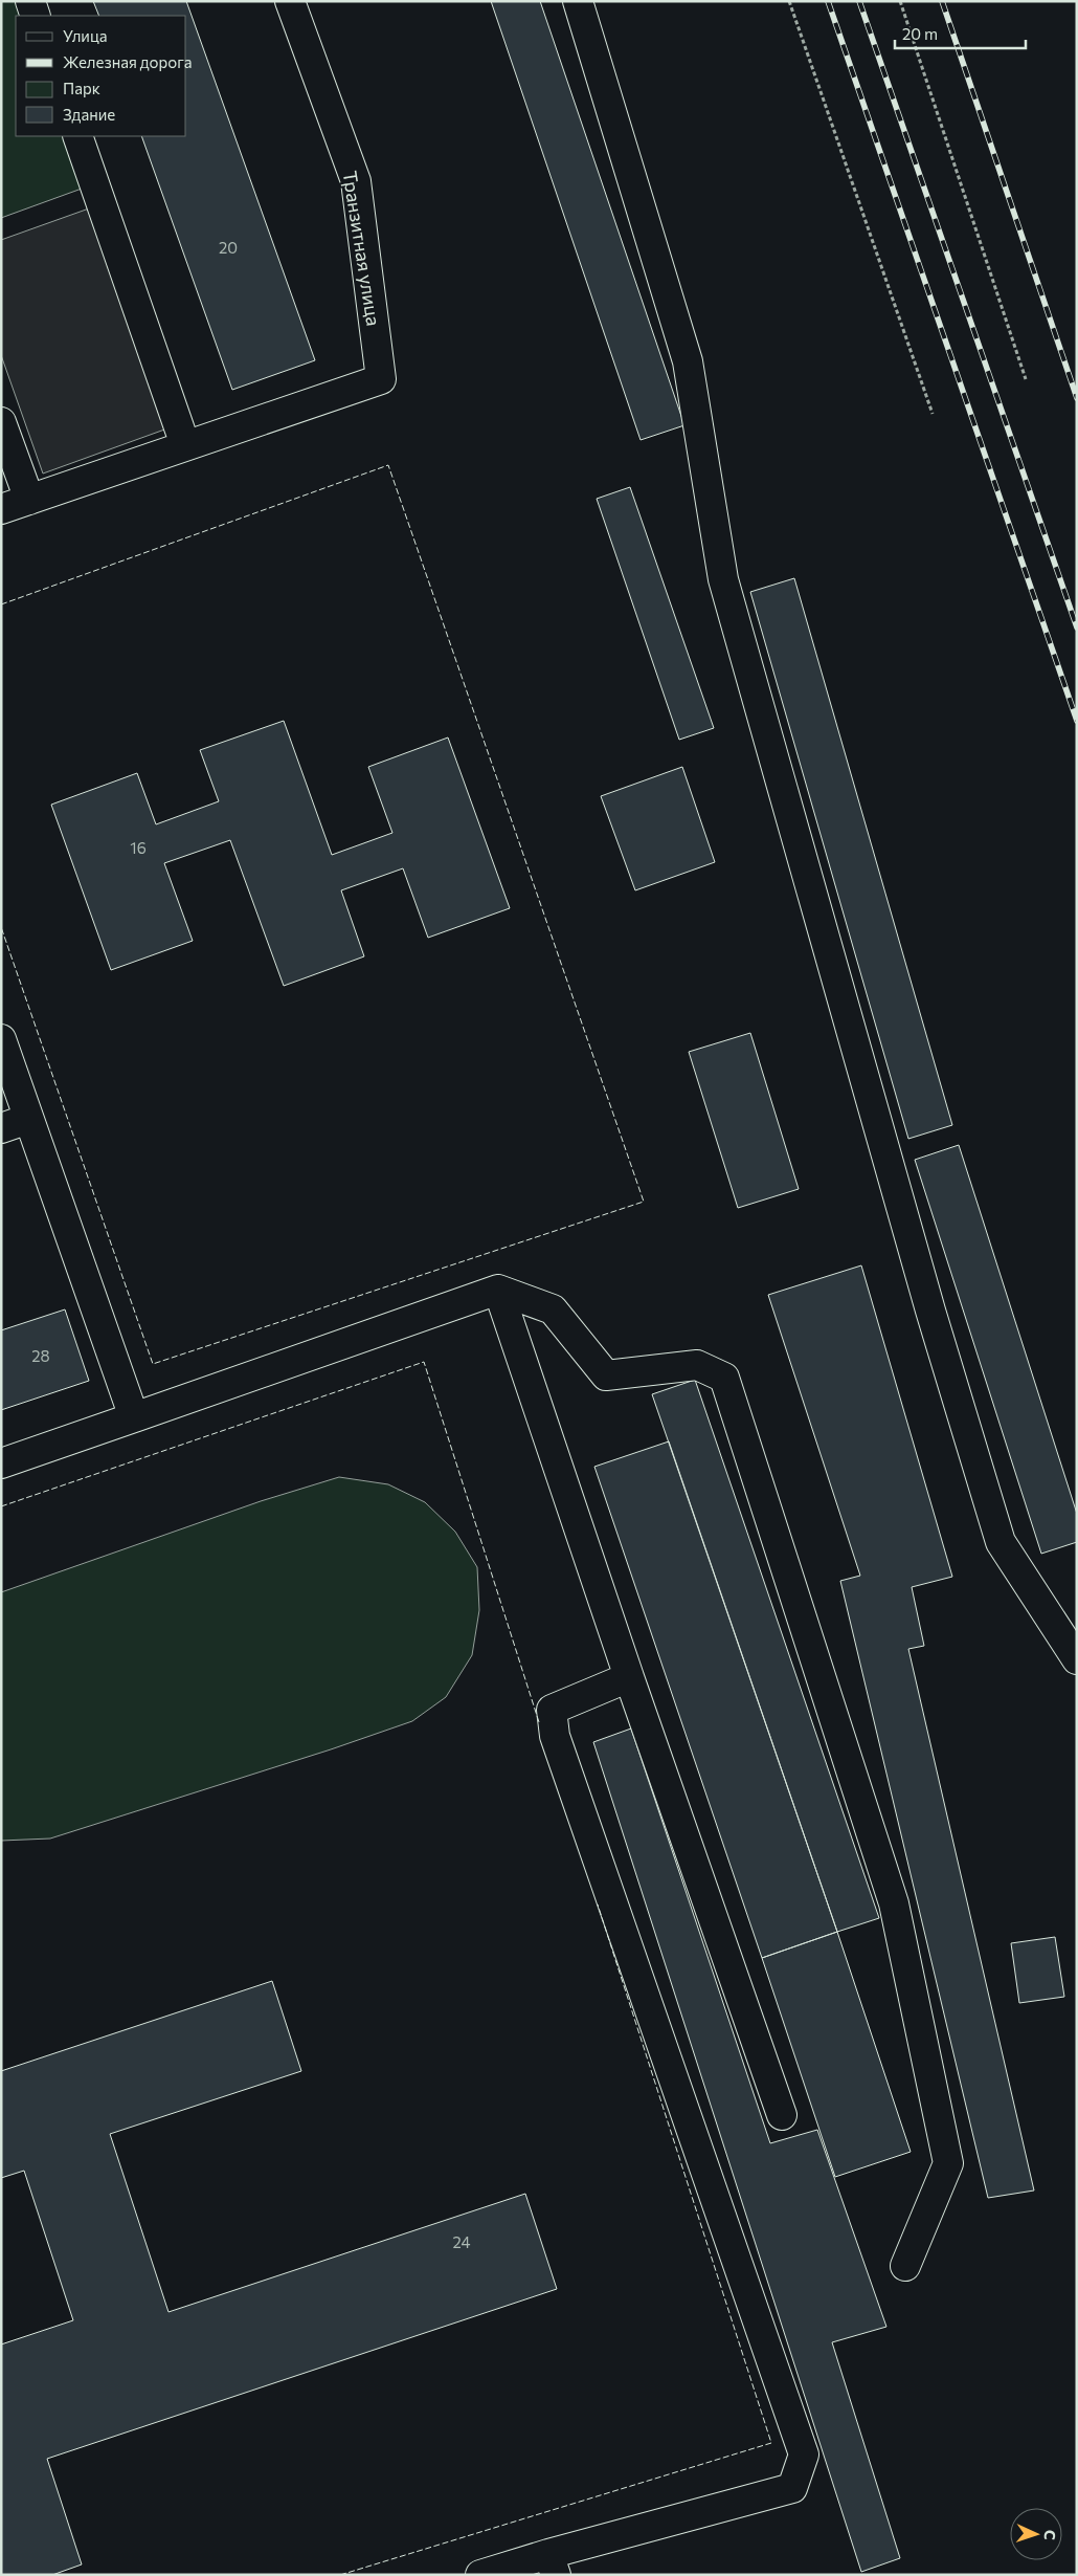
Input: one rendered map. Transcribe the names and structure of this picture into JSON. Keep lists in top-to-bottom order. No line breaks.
{"streets":{"street":["Транзитная улица"]},"house_numbers":["20","16","28","24"],"legend":["Улица","Железная дорога","Парк","Здание"],"scale_bar":"20 m","north":"right"}
